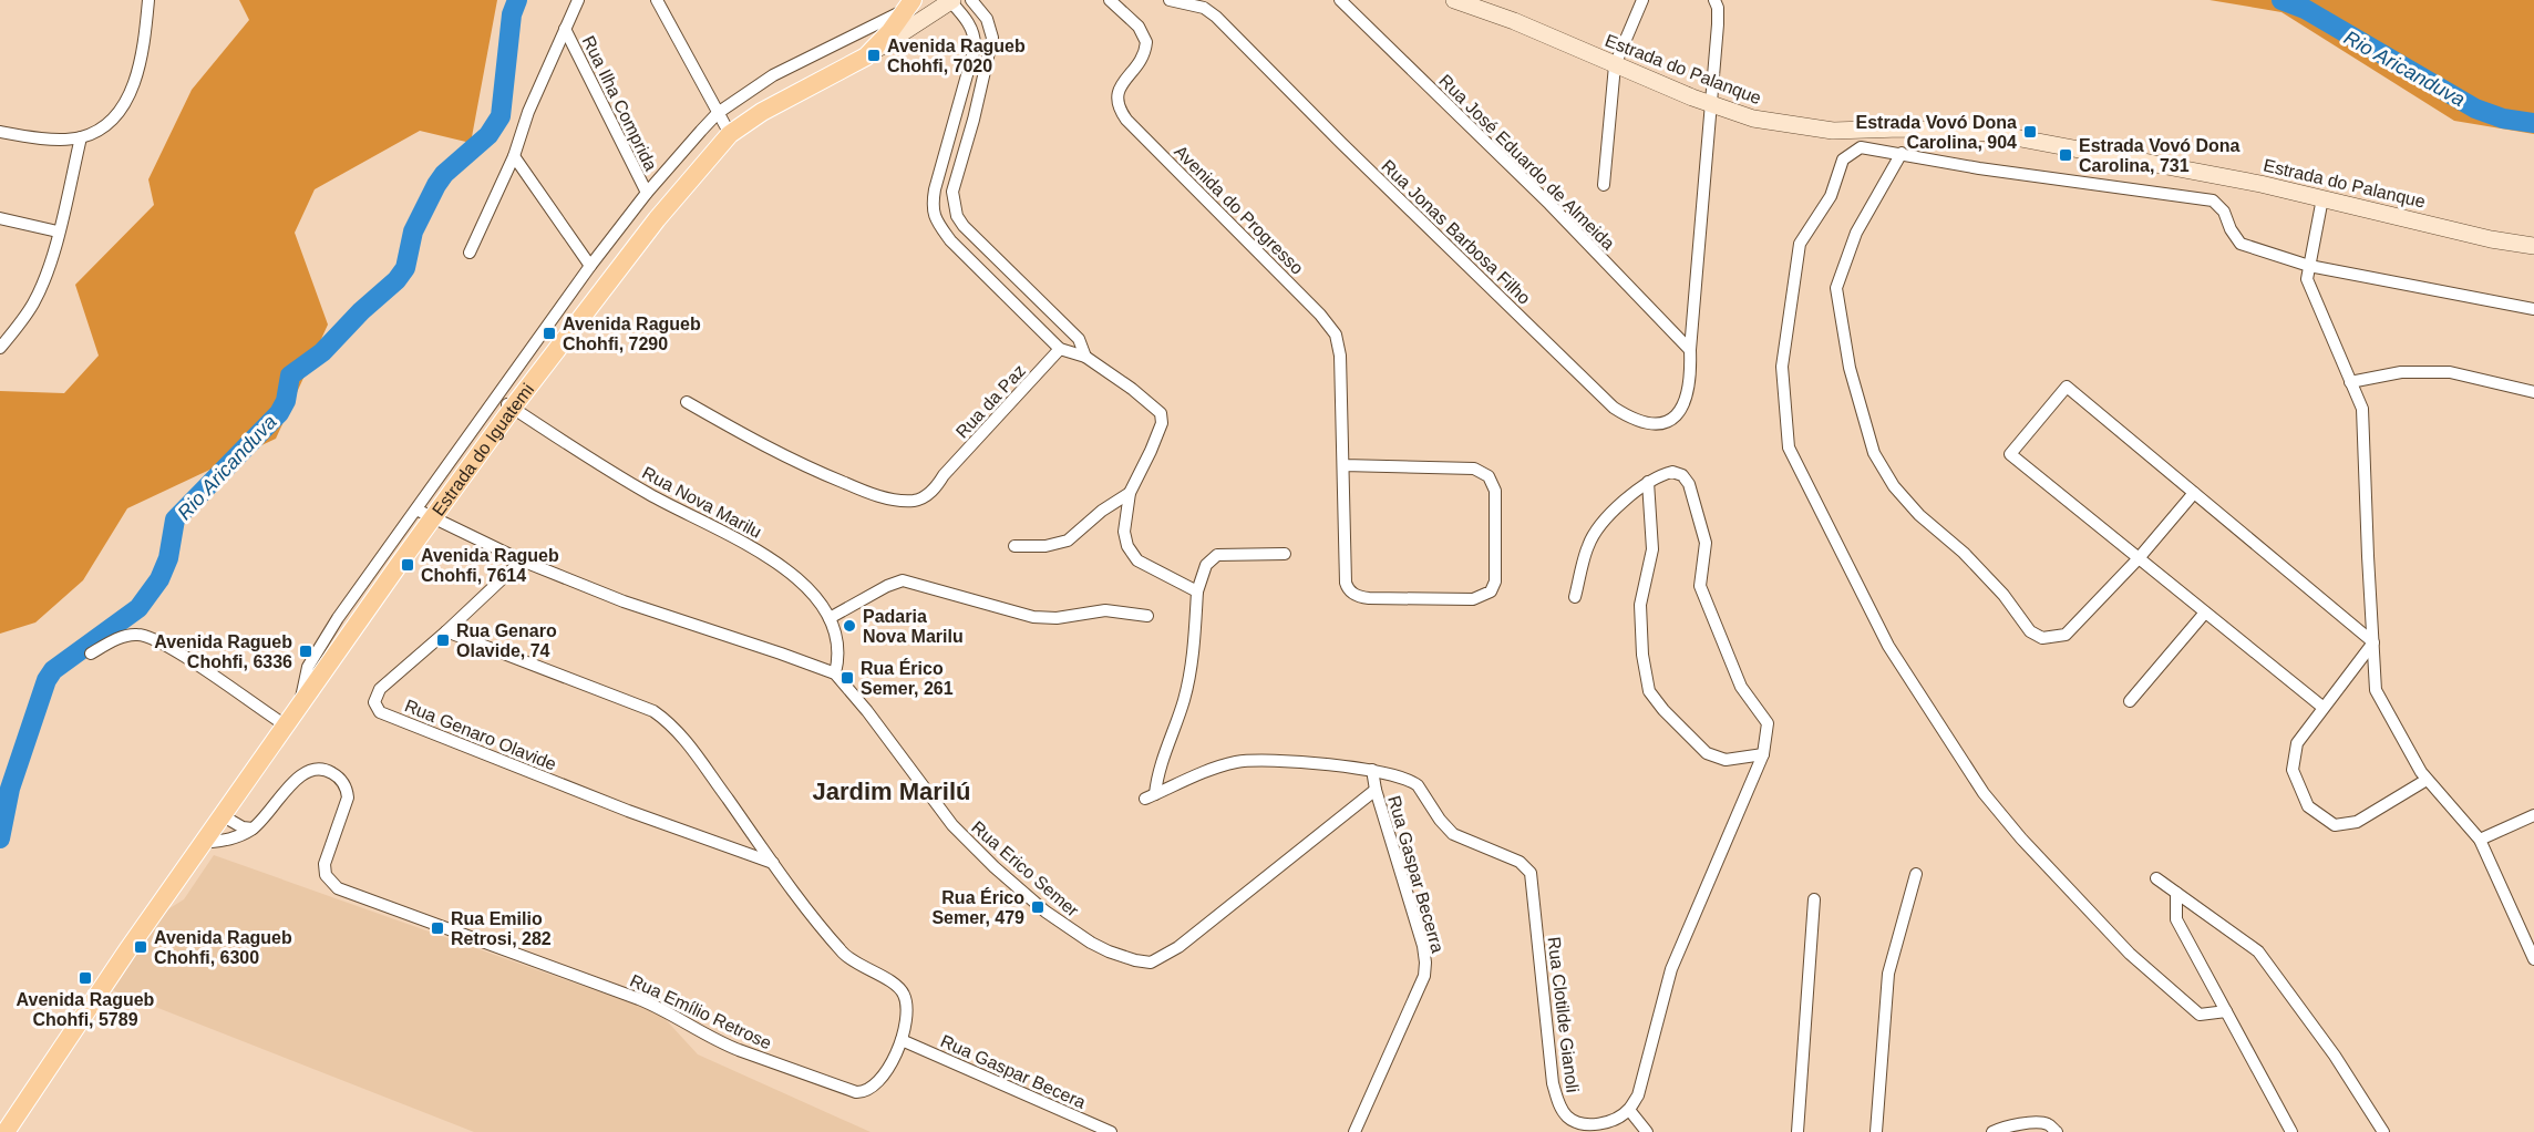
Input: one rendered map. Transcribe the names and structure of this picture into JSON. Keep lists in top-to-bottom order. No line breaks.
{"streets":{"main road":["Estrada do Iguatemi"],"street":["Estrada do Palanque","Rua Ilha Comprida","Rua José Eduardo de Almeida","Avenida do Progresso","Rua Jonas Barbosa Filho","Rua da Paz","Rua Nova Marilu","Rua Genaro Olavide","Rua Erico Semer","Rua Gaspar Becerra","Rua Emílio Retrose","Rua Clotilde Gianoli","Rua Gaspar Becera"]},"crossings":[["Estrada do Palanque","Rua Jonas Barbosa Filho"],["Rua José Eduardo de Almeida","Rua Jonas Barbosa Filho"],["Estrada do Iguatemi","Rua Nova Marilu"],["Estrada do Iguatemi","Rua Erico Semer"],["Estrada do Iguatemi","Rua Emílio Retrose"],["Rua Nova Marilu","Rua Erico Semer"],["Rua Genaro Olavide","Rua Erico Semer"],["Rua Genaro Olavide","Rua Emílio Retrose"],["Rua Erico Semer","Rua Gaspar Becerra"],["Rua Gaspar Becerra","Rua Clotilde Gianoli"],["Rua Emílio Retrose","Rua Gaspar Becera"]],"districts":["Jardim Marilú"],"water":["Rio Aricanduva"],"places":{"transit":["Avenida Ragueb Chohfi, 7020","Estrada Vovó Dona Carolina, 904","Estrada Vovó Dona Carolina, 731","Avenida Ragueb Chohfi, 7290","Avenida Ragueb Chohfi, 7614","Rua Genaro Olavide, 74","Avenida Ragueb Chohfi, 6336","Rua Érico Semer, 261","Rua Érico Semer, 479","Rua Emilio Retrosi, 282","Avenida Ragueb Chohfi, 6300","Avenida Ragueb Chohfi, 5789"],"other":["Padaria Nova Marilu"]}}
